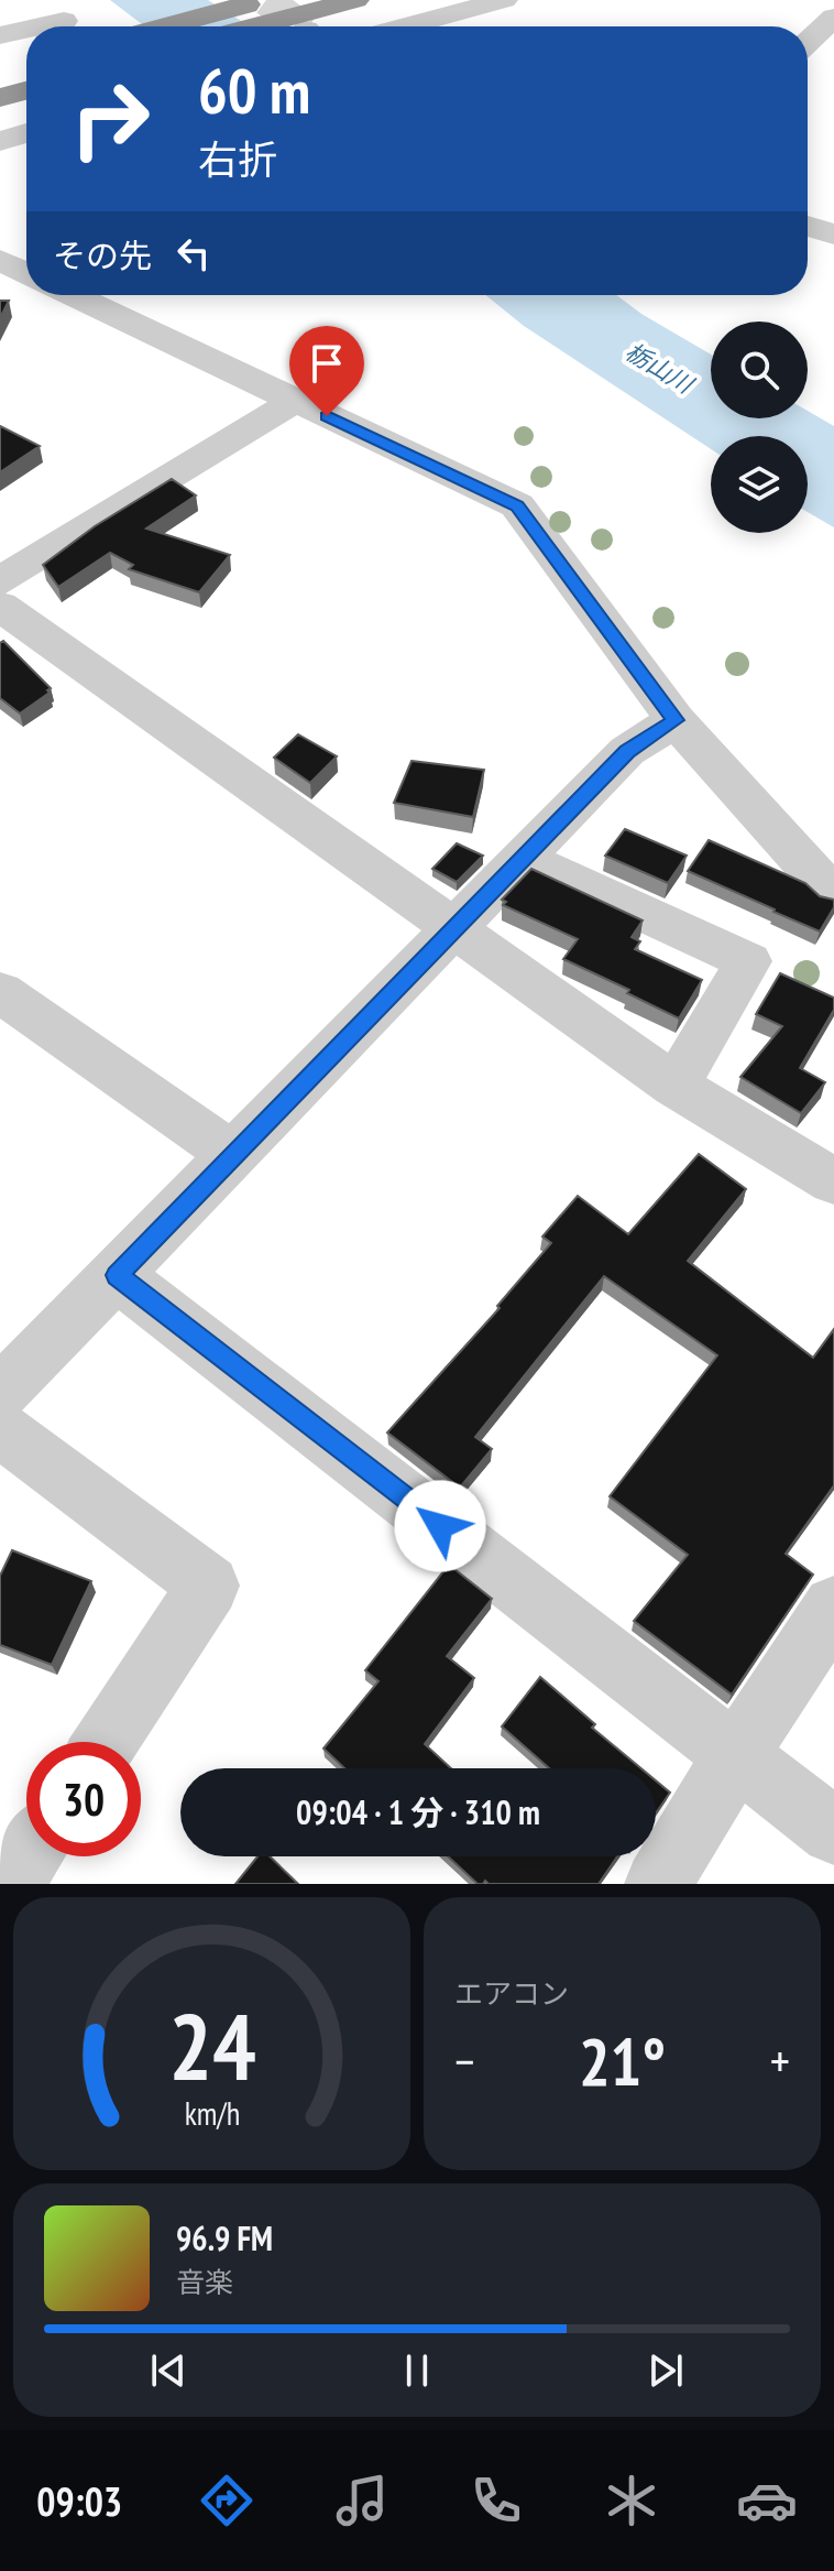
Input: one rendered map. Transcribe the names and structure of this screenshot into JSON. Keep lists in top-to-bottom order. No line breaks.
{"water":["栃山川"],"page":{"turn":["60 m","右折"],"then":"その先","limit":"30","trip":"09:04 · 1 分 · 310 m","tile":"エアコン","heat":["−","21°","+"],"song":["96.9 FM","音楽"],"tabs":"09:03","gauge":["24","km/h"]}}
